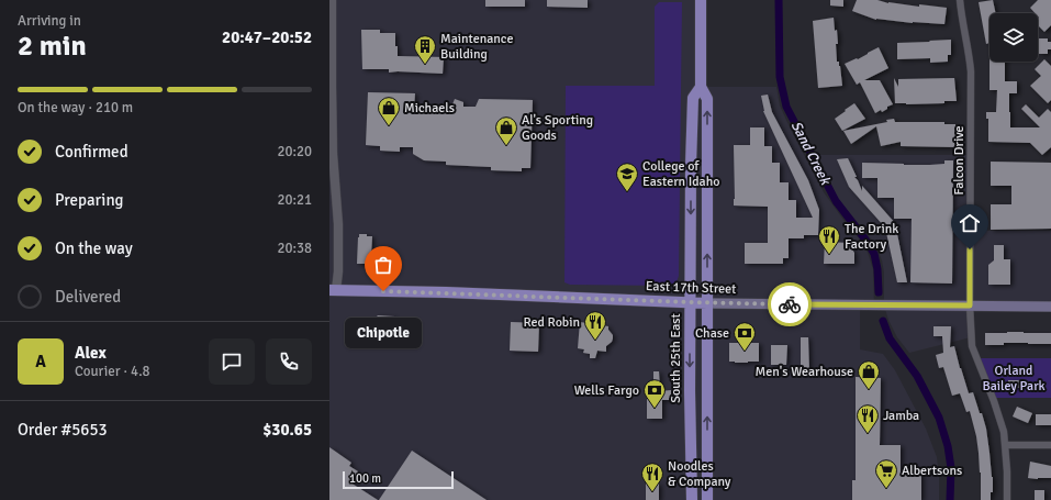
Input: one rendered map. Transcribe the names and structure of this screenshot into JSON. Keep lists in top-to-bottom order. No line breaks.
{"streets":{"main road":["East 17th Street","South 25th East"],"street":["Falcon Drive"]},"crossings":[["Falcon Drive","East 17th Street"],["East 17th Street","South 25th East"]],"water":["Sand Creek"],"parks":["Orland Bailey Park"],"places":{"building":["Maintenance Building"],"shop":["Michaels","Al's Sporting Goods","Men's Wearhouse"],"school or university":["College of Eastern Idaho"],"restaurant":["The Drink Factory","Red Robin","Jamba","Noodles & Company"],"other":["Chipotle"],"bank":["Chase","Wells Fargo"],"supermarket":["Albertsons"]},"scale_bar":"100 m","page":{"heading":["2 min","Arriving in","20:47–20:52"],"panel":["Alex","Courier · 4.8","Order #5653","$30.65"],"bar":"On the way · 210 m","list":[["Confirmed","20:20"],["Preparing","20:21"],["On the way","20:38"],"Delivered"],"bubble":"Chipotle","round":"A","scale":"100 m"}}
